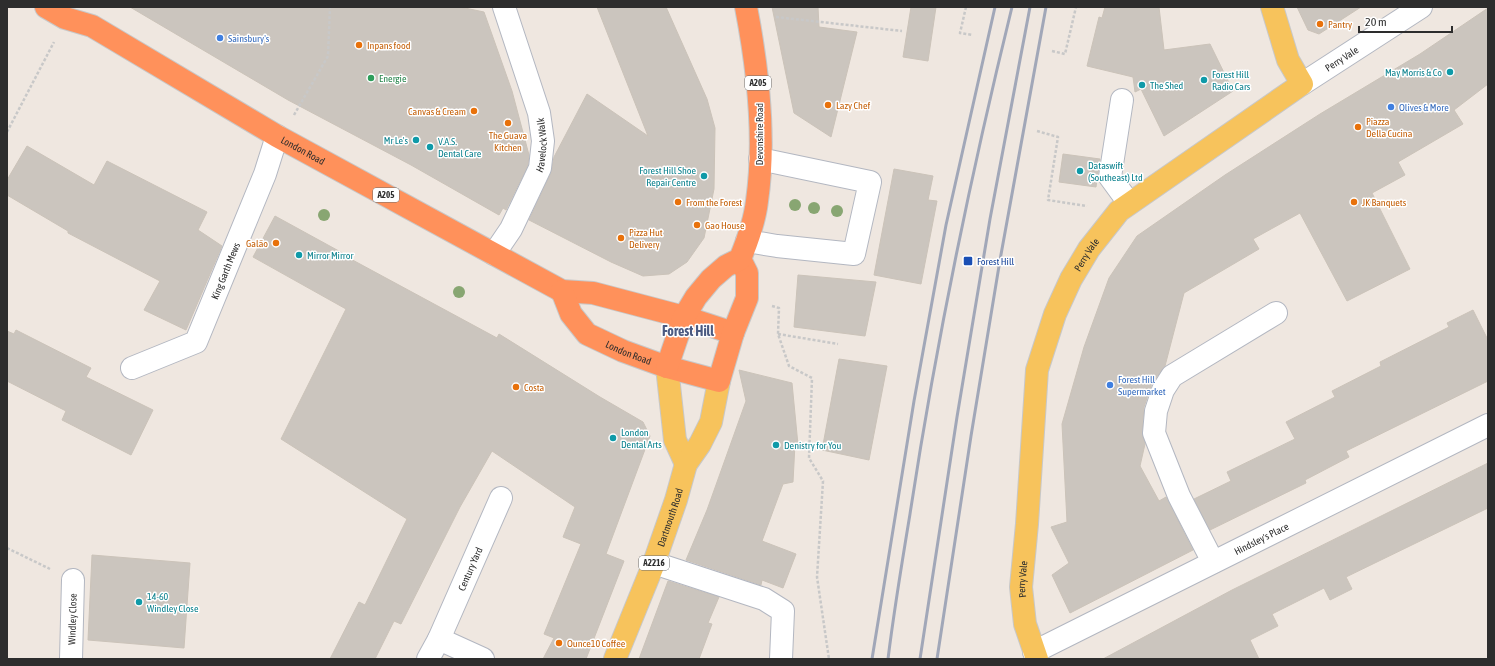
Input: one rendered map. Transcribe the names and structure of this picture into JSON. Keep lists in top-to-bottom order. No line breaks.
{"streets":{"highway":["A205","Devonshire Road","London Road"],"main road":["Perry Vale","Dartmouth Road","A2216"],"street":["Havelock Walk","King Garth Mews","Hindsley's Place","Century Yard","Windley Close"]},"crossings":[["Perry Vale","Hindsley's Place"],["Havelock Walk","London Road"],["London Road","King Garth Mews"],["London Road","Dartmouth Road"]],"districts":["Forest Hill"],"places":{"other":["Pantry","Sainsbury's","Inpans food","May Morris & Co","Energie","Forest Hill Radio Cars","The Shed","Lazy Chef","Olives & More","Canvas & Cream","The Guava Kitchen","Piazza Della Cucina","Mr Le's","V.A.S. Dental Care","Dataswift (Southeast) Ltd","Forest Hill Shoe Repair Centre","From the Forest","JK Banquets","Gao House","Pizza Hut Delivery","Galão","Mirror Mirror","Forest Hill Supermarket","Costa","London Dental Arts","Denistry for You","14-60 Windley Close","Ounce10 Coffee"],"transit":["Forest Hill"]},"scale_bar":"20 m"}
